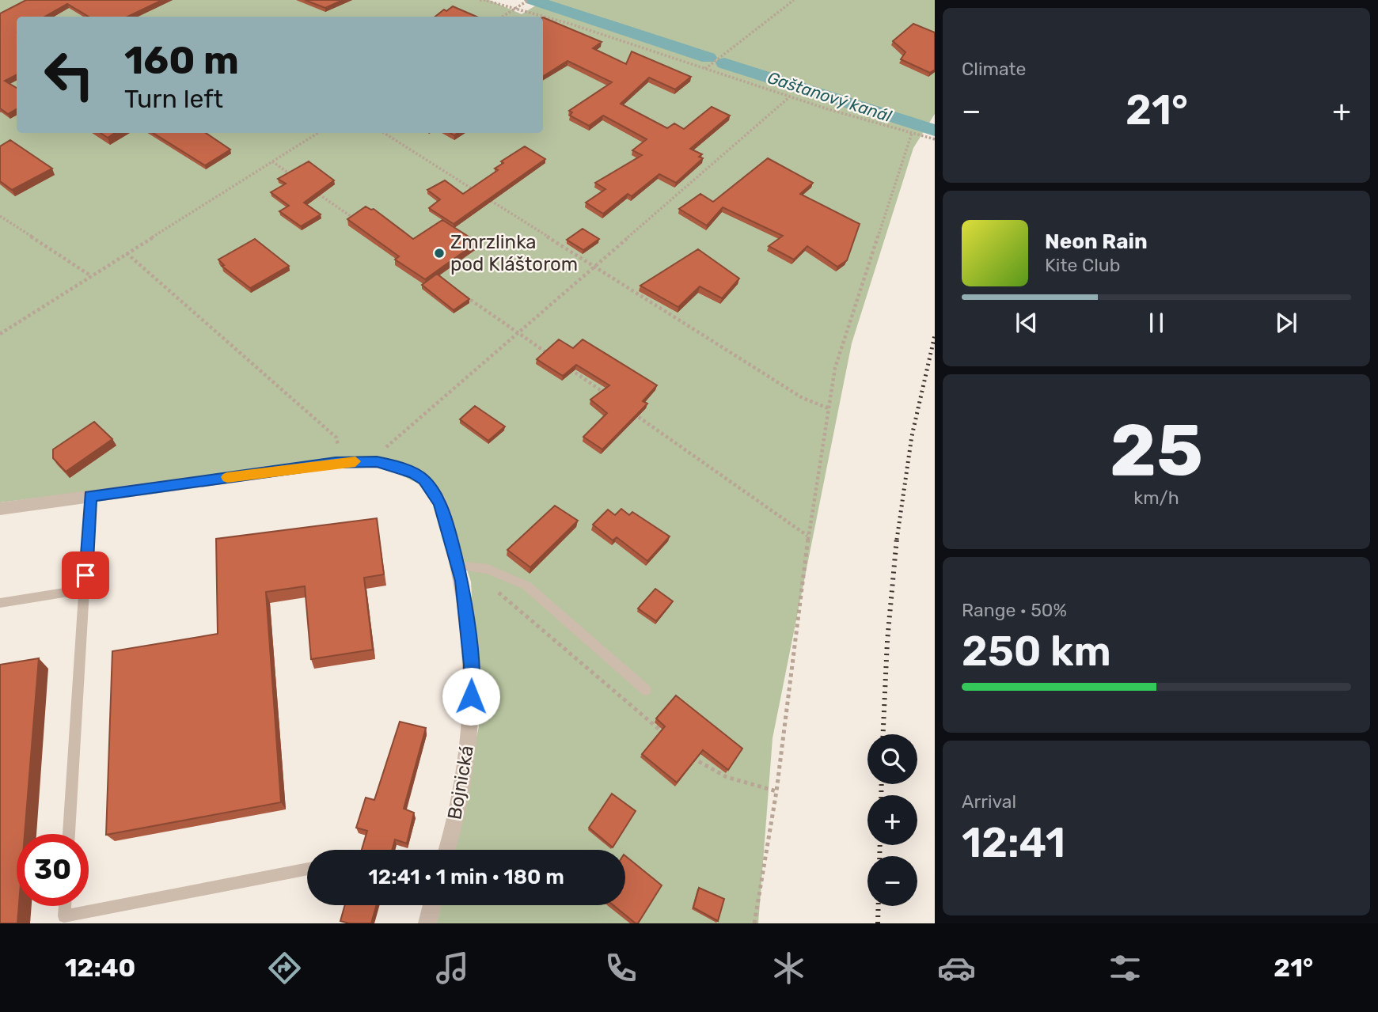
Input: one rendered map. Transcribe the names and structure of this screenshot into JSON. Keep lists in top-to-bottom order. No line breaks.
{"streets":{"street":["Bojnická"]},"water":["Gaštanový kanál"],"places":["Zmrzlinka pod Kláštorom"],"page":{"tile":["Climate",["25","km/h"],["Range · 50%","250 km"],["Arrival","12:41"]],"turn":["160 m","Turn left"],"heat":["−","21°","+"],"song":["Neon Rain","Kite Club"],"map_buttons":["+","−"],"limit":"30","trip":"12:41 · 1 min · 180 m","tabs":["12:40","21°"]}}
